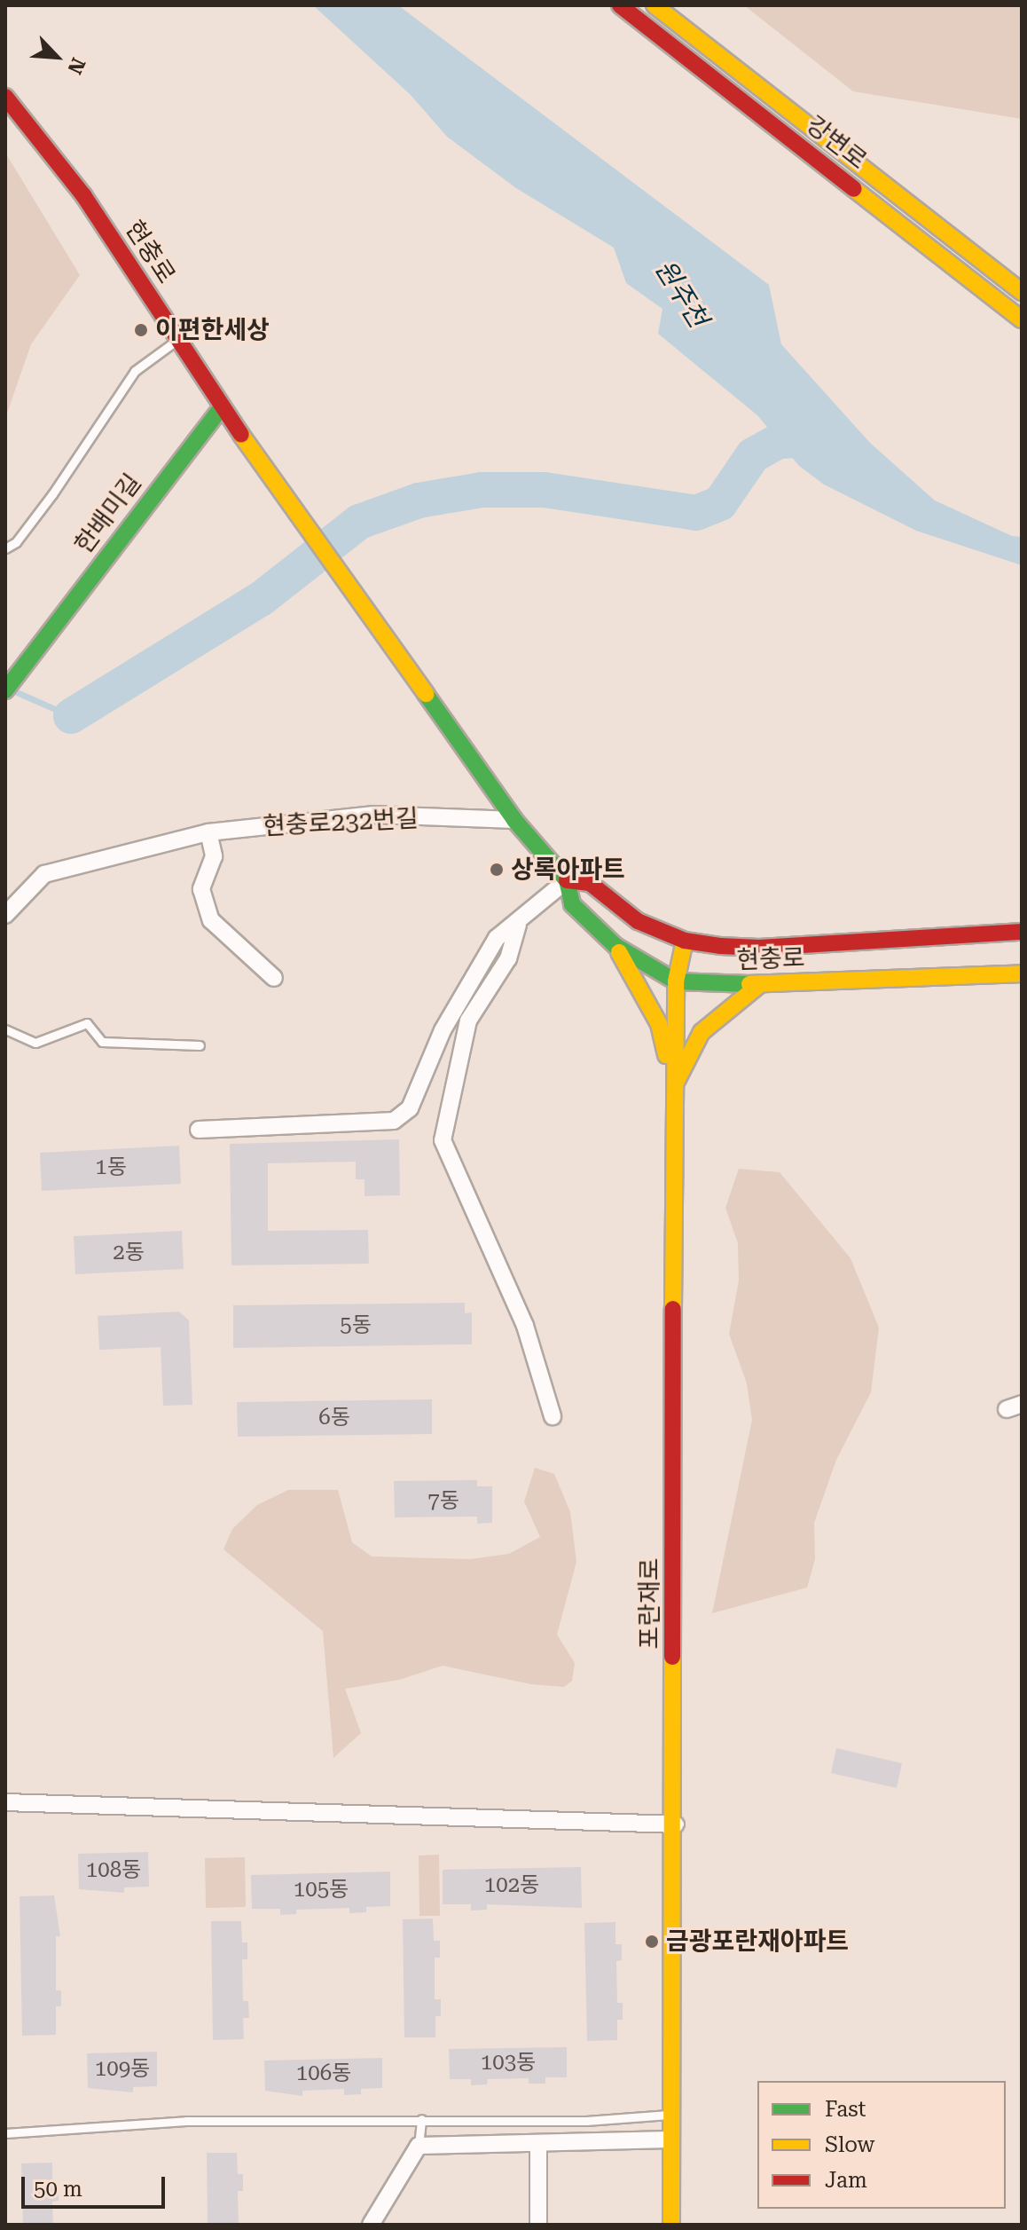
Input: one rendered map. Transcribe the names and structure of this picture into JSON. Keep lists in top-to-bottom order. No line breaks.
{"streets":{"street":["강변로","현충로","한배미길","현충로232번길","포란재로"]},"crossings":[["현충로","한배미길"],["현충로","현충로232번길"],["현충로","포란재로"]],"water":["원주천"],"places":["이편한세상","상록아파트","금광포란재아파트"],"house_numbers":["1동","2동","5동","6동","7동","108동","102동","105동","103동","109동","106동"],"legend":["Fast","Slow","Jam"],"scale_bar":"50 m","north":"bottom right"}
